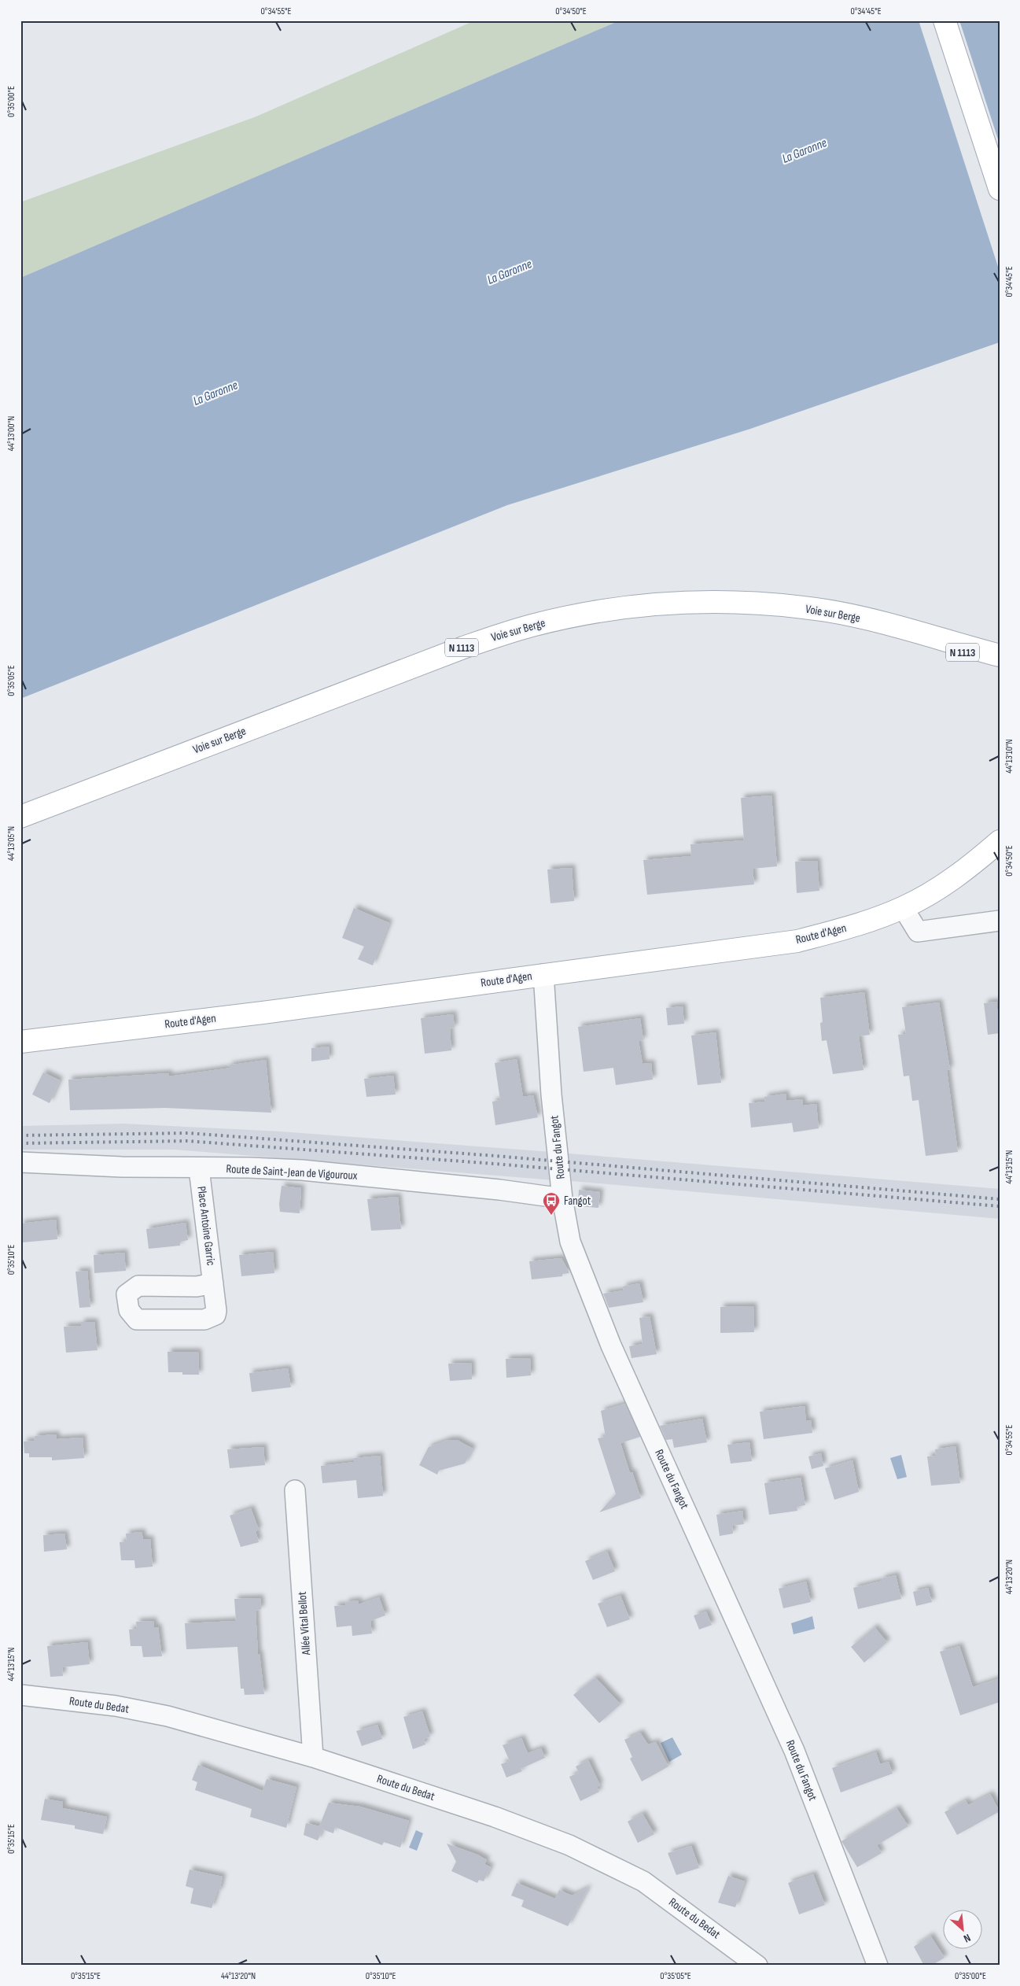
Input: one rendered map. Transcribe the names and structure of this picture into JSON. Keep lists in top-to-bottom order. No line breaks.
{"streets":{"main road":["Voie sur Berge","N 1113","Route d'Agen"],"street":["Route du Fangot","Route de Saint-Jean de Vigouroux","Place Antoine Garric","Allée Vital Bellot","Route du Bedat"]},"crossings":[["Voie sur Berge","N 1113"],["Route d'Agen","Route du Fangot"],["Route du Fangot","Route de Saint-Jean de Vigouroux"],["Route de Saint-Jean de Vigouroux","Place Antoine Garric"],["Allée Vital Bellot","Route du Bedat"]],"water":["La Garonne"],"places":{"bus stop":["Fangot"]},"north":"bottom right","coordinates":["0°34'55\"E","0°34'50\"E","0°34'45\"E","0°35'00\"E","44°13'00\"N","0°35'05\"E","44°13'10\"N","44°13'05\"N","44°13'15\"N","0°35'10\"E","44°13'20\"N","0°35'15\"E"]}
